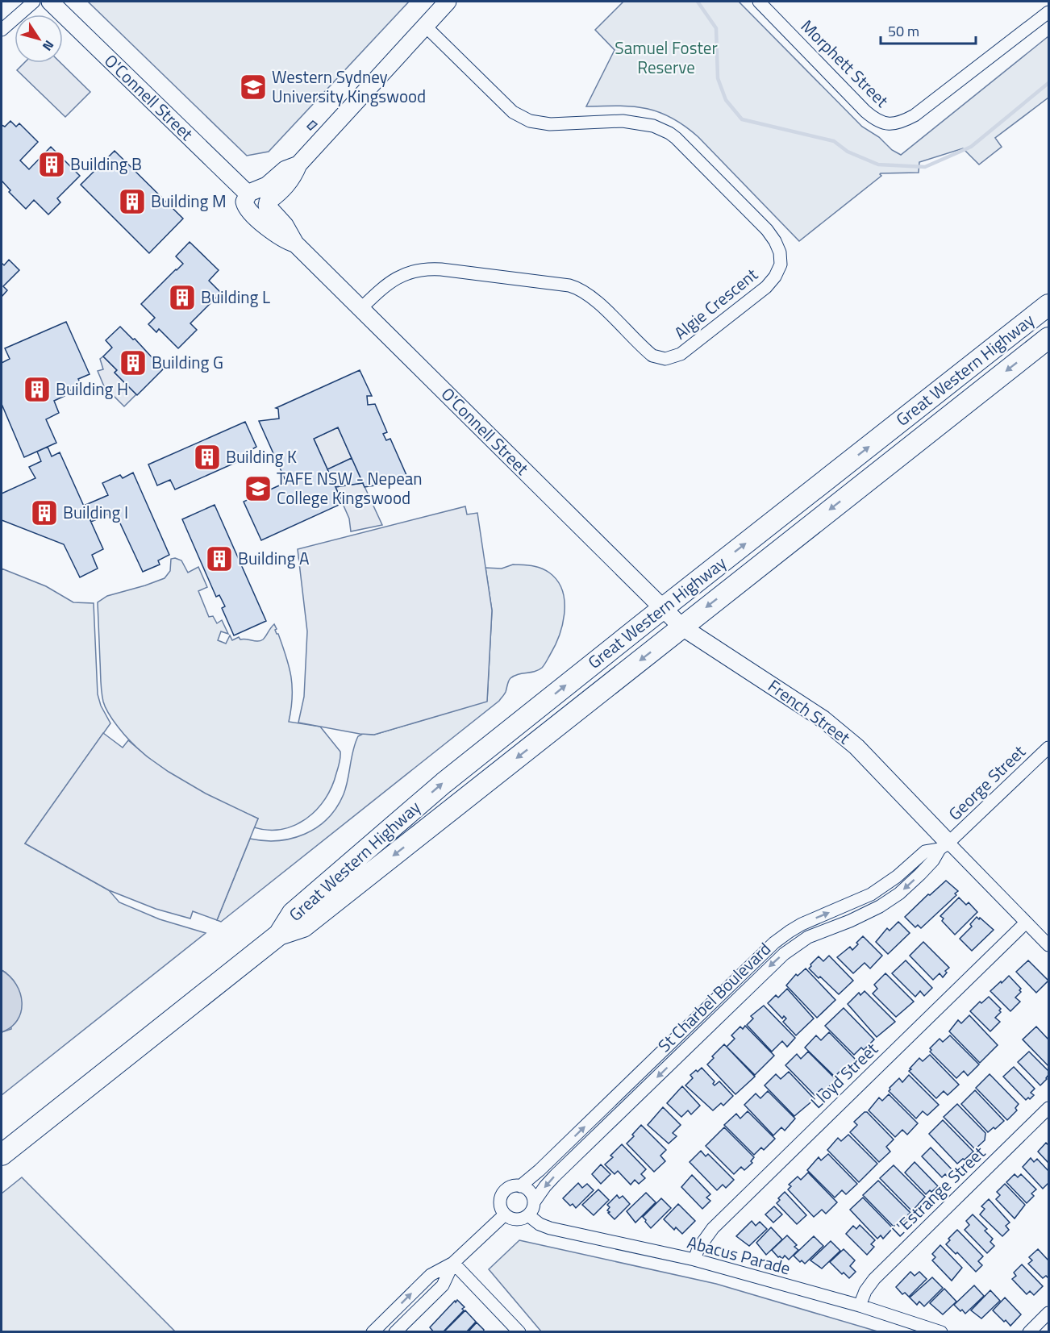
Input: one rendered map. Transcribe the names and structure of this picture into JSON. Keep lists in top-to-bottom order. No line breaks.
{"streets":{"highway":["Great Western Highway"],"street":["Morphett Street","O'Connell Street","Algie Crescent","French Street","George Street","St Charbel Boulevard","Lloyd Street","L'Estrange Street","Abacus Parade"]},"crossings":[["O'Connell Street","Algie Crescent"],["O'Connell Street","Great Western Highway"],["O'Connell Street","French Street"],["Great Western Highway","French Street"],["French Street","George Street"],["French Street","St Charbel Boulevard"],["George Street","St Charbel Boulevard"],["St Charbel Boulevard","Abacus Parade"],["Lloyd Street","Abacus Parade"],["L'Estrange Street","Abacus Parade"]],"parks":["Samuel Foster Reserve"],"places":{"school or university":["Western Sydney University Kingswood","TAFE NSW - Nepean College Kingswood"],"building":["Building B","Building M","Building L","Building G","Building H","Building K","Building I","Building A"]},"scale_bar":"50 m","north":"bottom right"}
